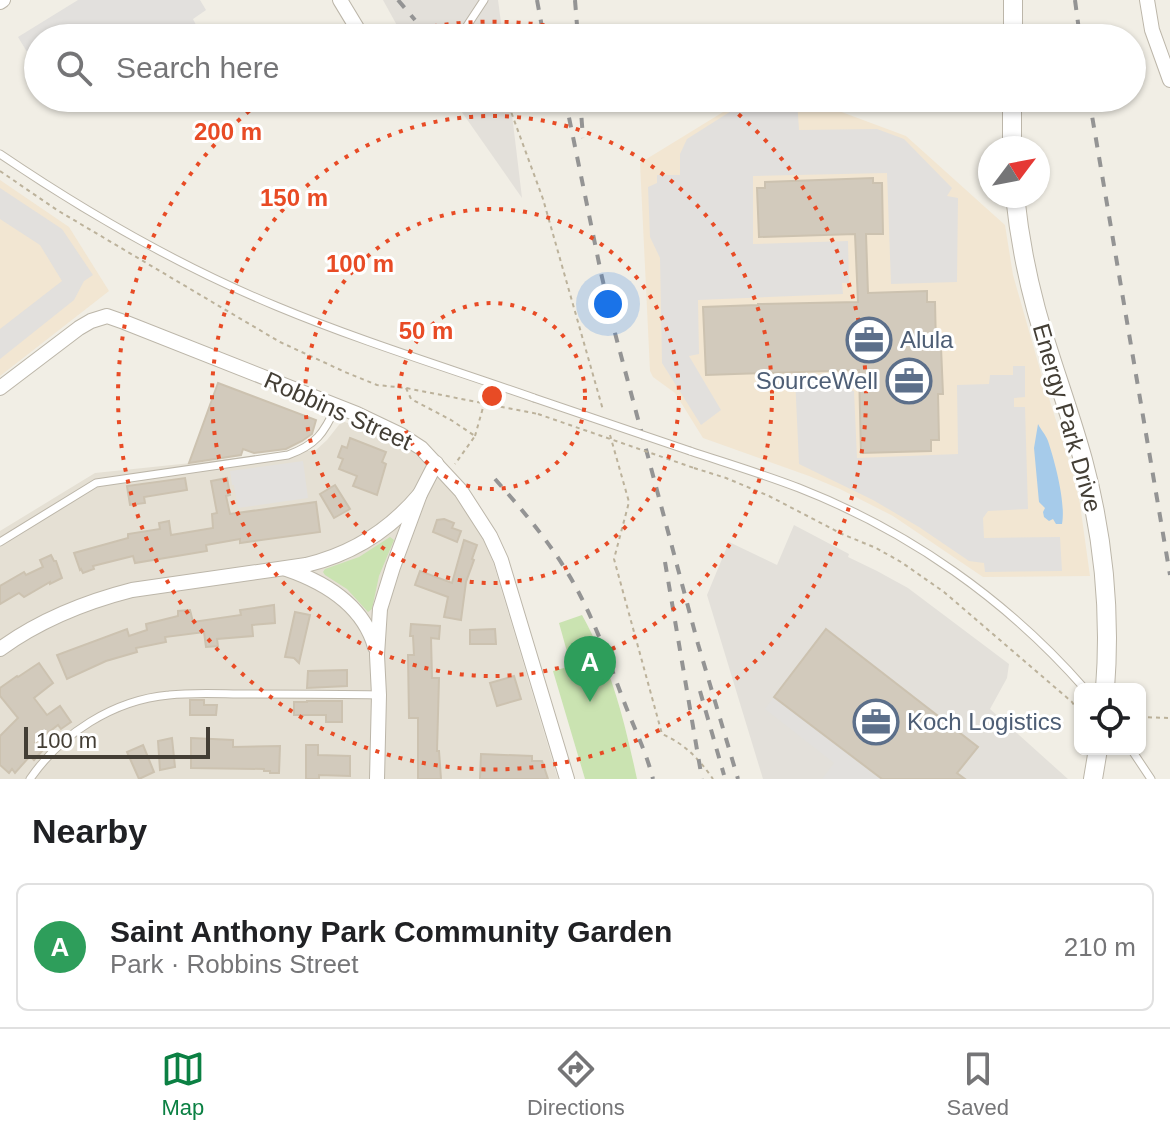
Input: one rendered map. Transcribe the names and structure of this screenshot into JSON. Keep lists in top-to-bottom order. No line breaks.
{"streets":{"street":["Robbins Street","Energy Park Drive"]},"places":{"office":["Alula","SourceWell","Koch Logistics"]},"scale_bar":"100 m","north":"top right","page":{"search":"Search here","pins":"A","scale":"100 m","heading":"Nearby","list":[{"mark":"A","name":"Saint Anthony Park Community Garden","note":"Park · Robbins Street","value":"210 m"}],"nav":["Map","Directions","Saved"]},"rings":["200 m","150 m","100 m","50 m"]}
